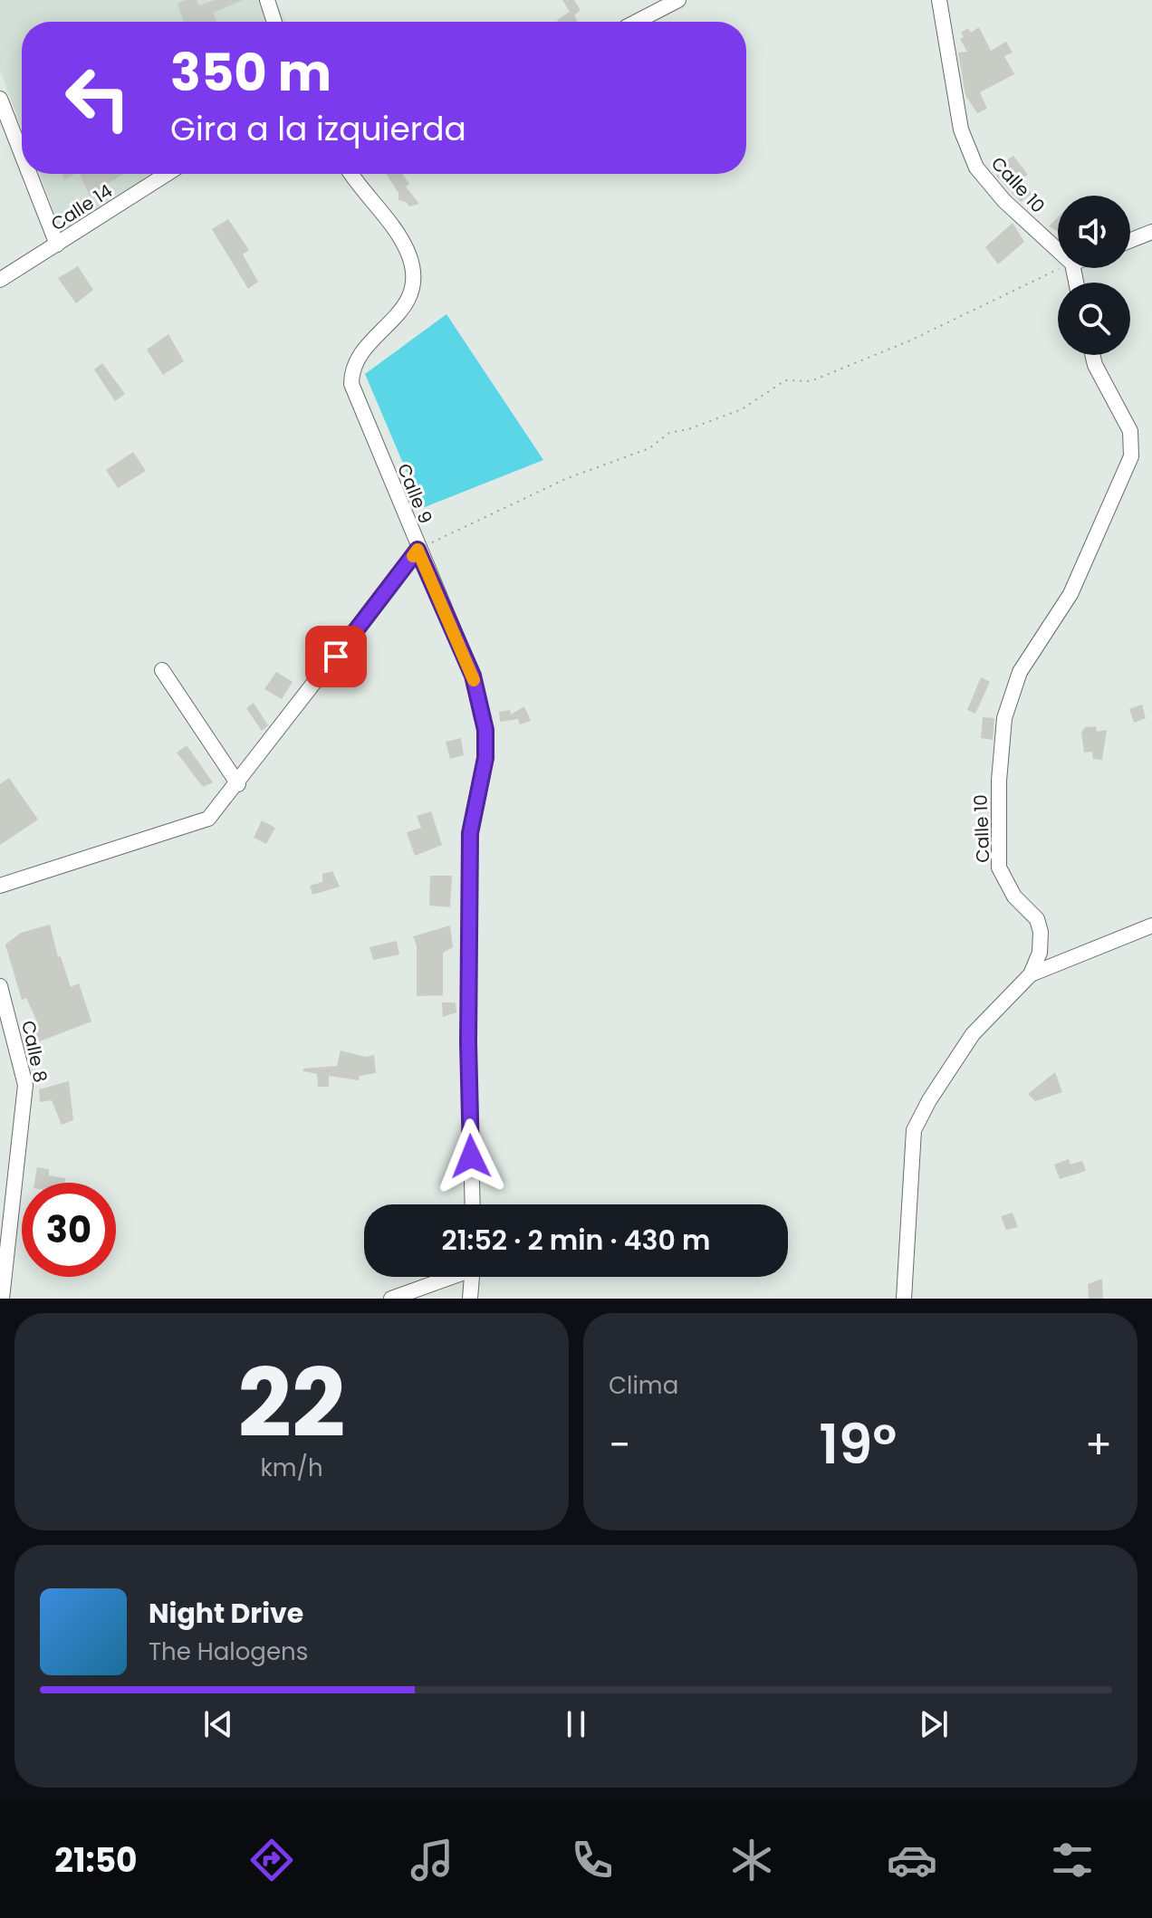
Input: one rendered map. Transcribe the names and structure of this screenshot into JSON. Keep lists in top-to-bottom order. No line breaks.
{"streets":{"street":["Calle 10","Calle 14","Calle 9","Calle 8"]},"page":{"turn":["350 m","Gira a la izquierda"],"limit":"30","trip":"21:52 · 2 min · 430 m","tile":[["22","km/h"],"Clima"],"heat":["−","19°","+"],"song":["Night Drive","The Halogens"],"tabs":"21:50"}}
